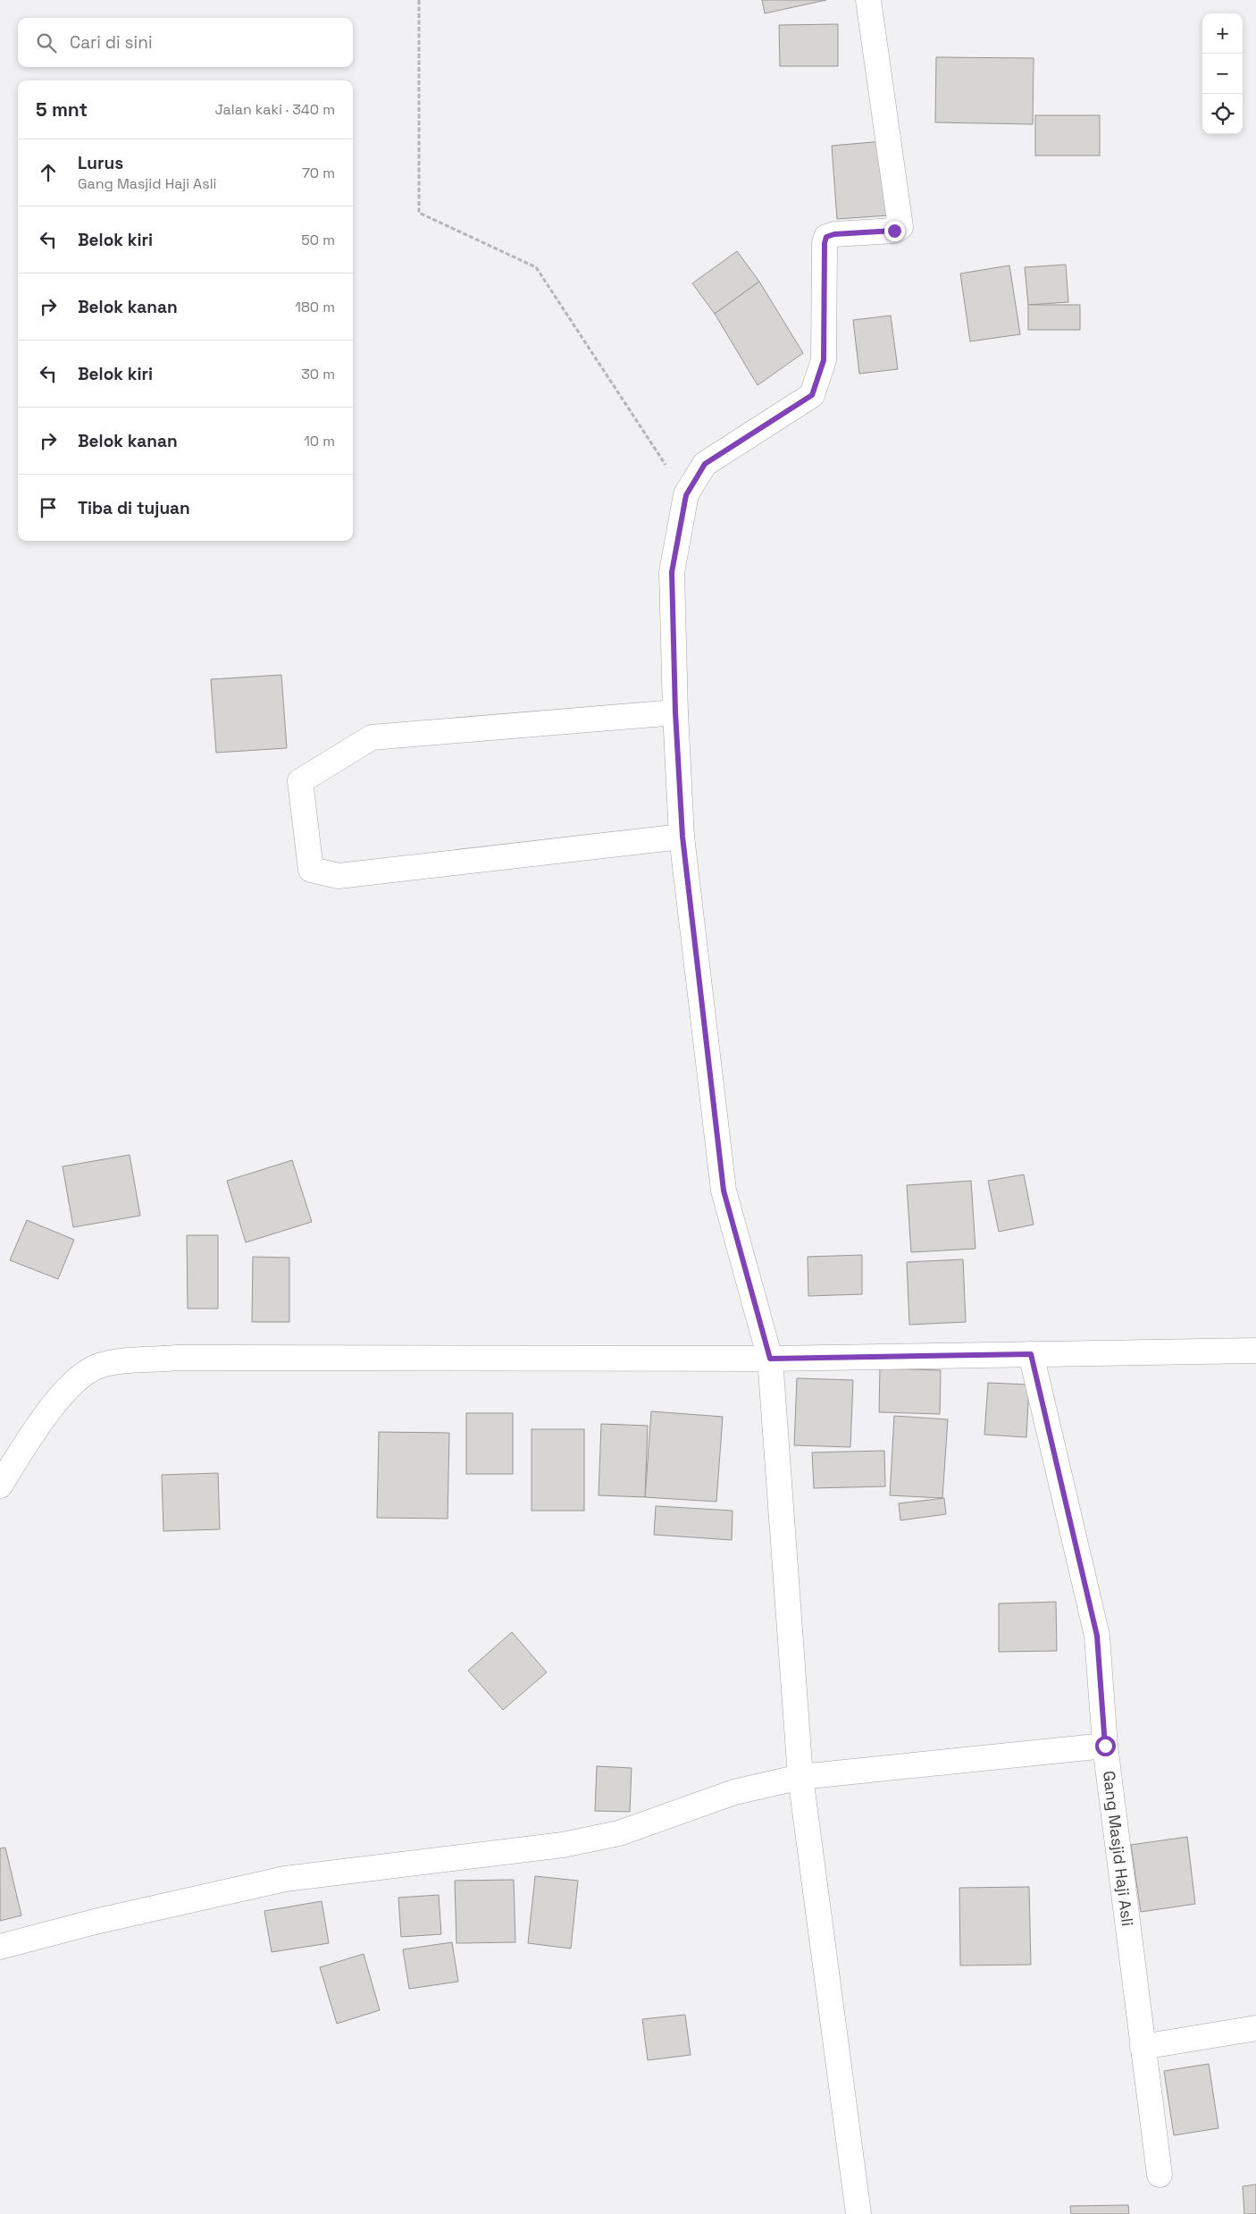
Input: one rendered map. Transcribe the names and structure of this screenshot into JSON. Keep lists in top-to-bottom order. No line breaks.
{"streets":{"street":["Gang Masjid Haji Asli"]},"page":{"map_buttons":["+","−"],"search":"Cari di sini","heading":["5 mnt","Jalan kaki · 340 m"],"list":[["Lurus","Gang Masjid Haji Asli","70 m"],["Belok kiri","50 m"],["Belok kanan","180 m"],["Belok kiri","30 m"],["Belok kanan","10 m"],"Tiba di tujuan"]}}
